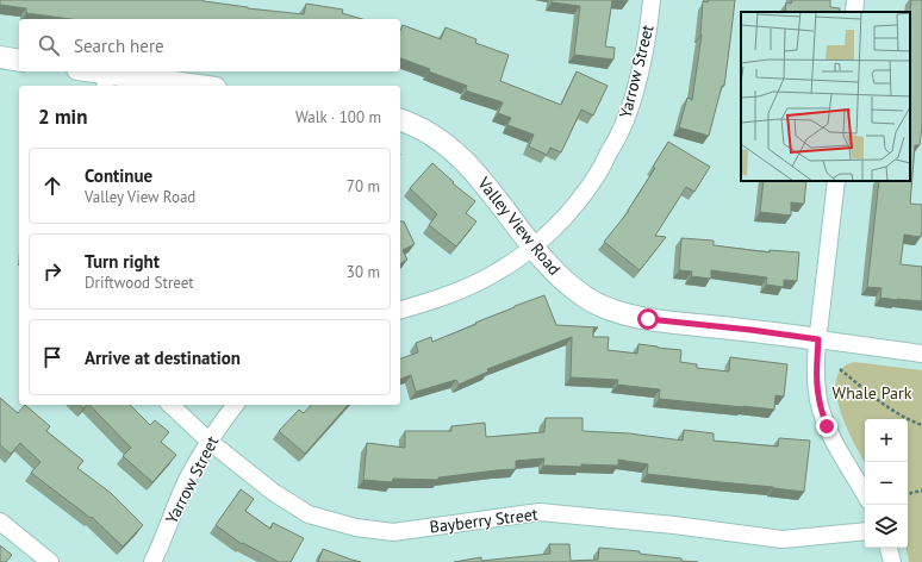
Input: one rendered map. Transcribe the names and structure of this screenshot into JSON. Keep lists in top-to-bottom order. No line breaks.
{"streets":{"street":["Yarrow Street","Valley View Road","Bayberry Street"]},"crossings":[["Yarrow Street","Valley View Road"],["Yarrow Street","Bayberry Street"]],"parks":["Whale Park"],"page":{"search":"Search here","heading":["2 min","Walk · 100 m"],"list":[["Continue","Valley View Road","70 m"],["Turn right","Driftwood Street","30 m"],"Arrive at destination"],"map_buttons":["+","−"]}}
